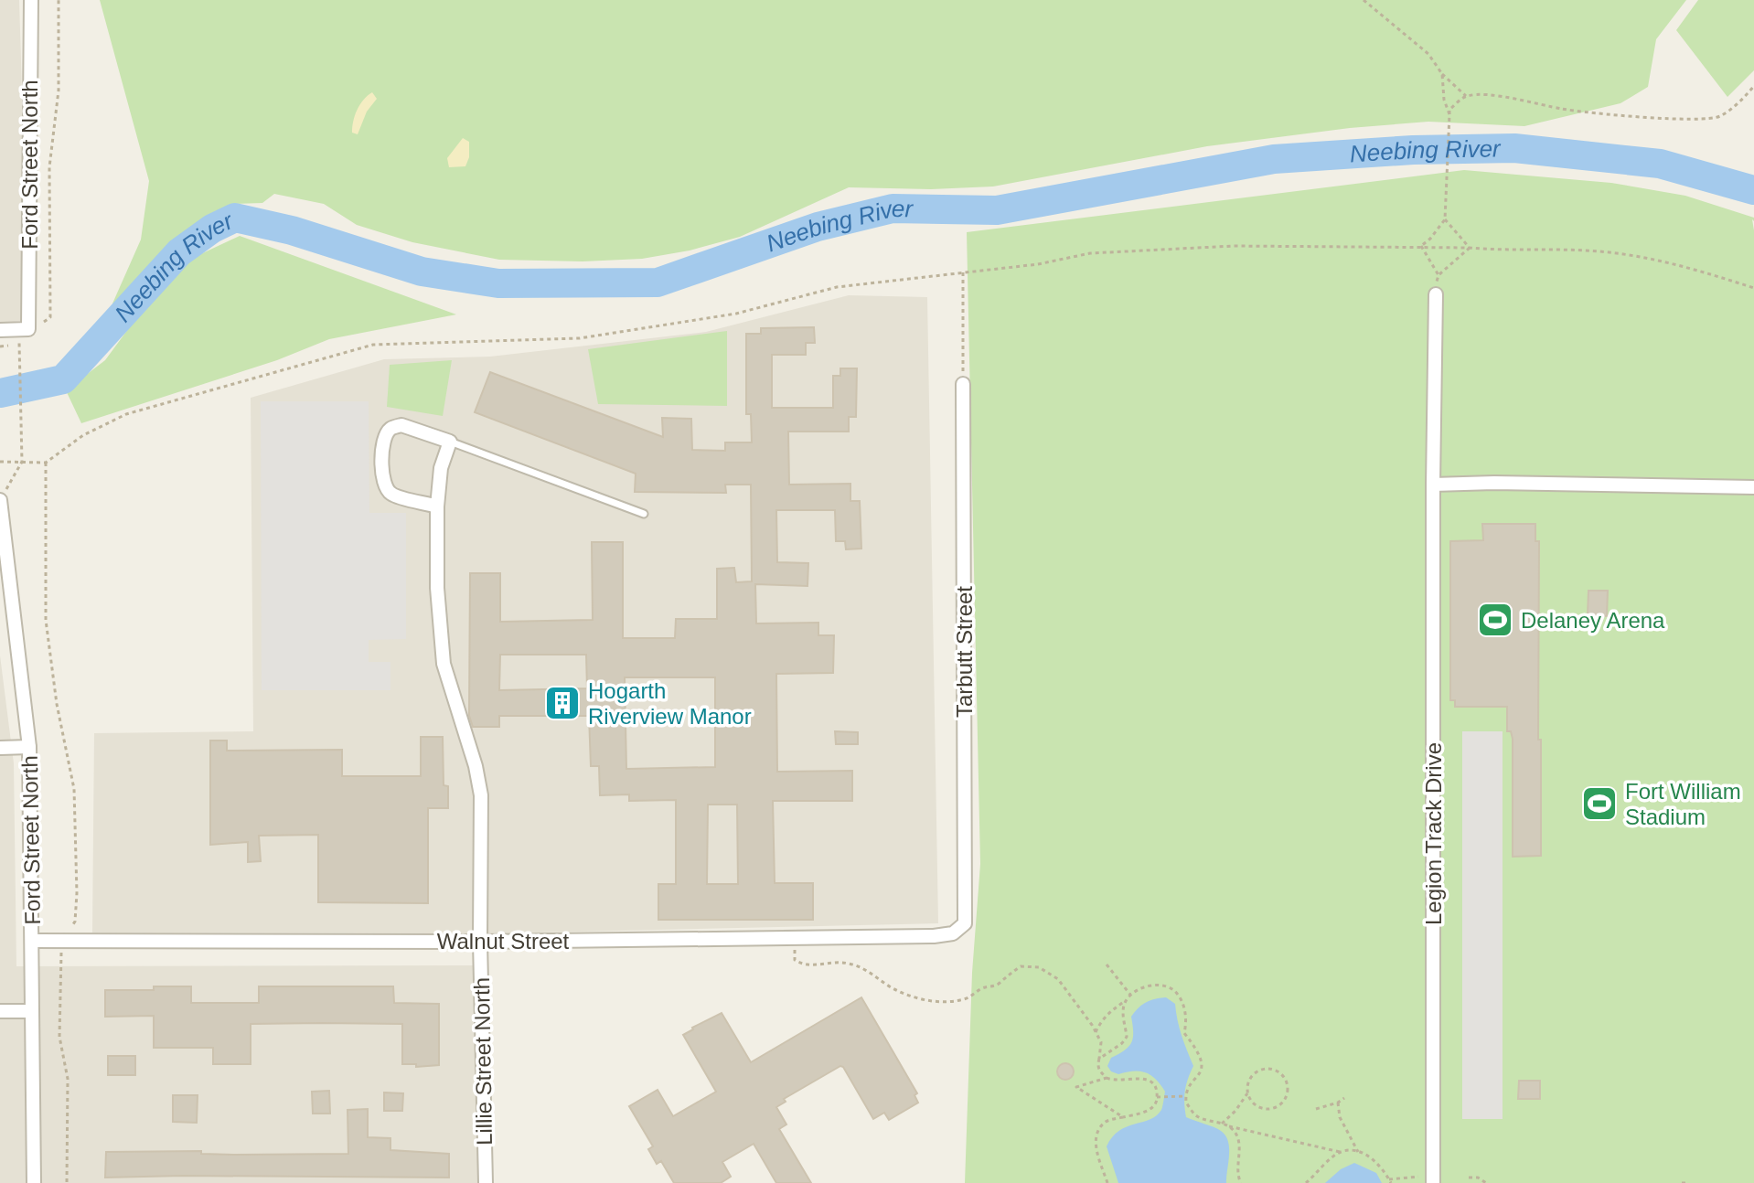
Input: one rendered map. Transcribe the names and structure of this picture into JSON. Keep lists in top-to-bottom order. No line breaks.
{"streets":{"street":["Ford Street North","Tarbutt Street","Legion Track Drive","Walnut Street","Lillie Street North"]},"crossings":[["Ford Street North","Walnut Street"],["Tarbutt Street","Walnut Street"],["Walnut Street","Lillie Street North"]],"water":["Neebing River"],"places":{"sports":["Delaney Arena","Fort William Stadium"],"building":["Hogarth Riverview Manor"]}}
